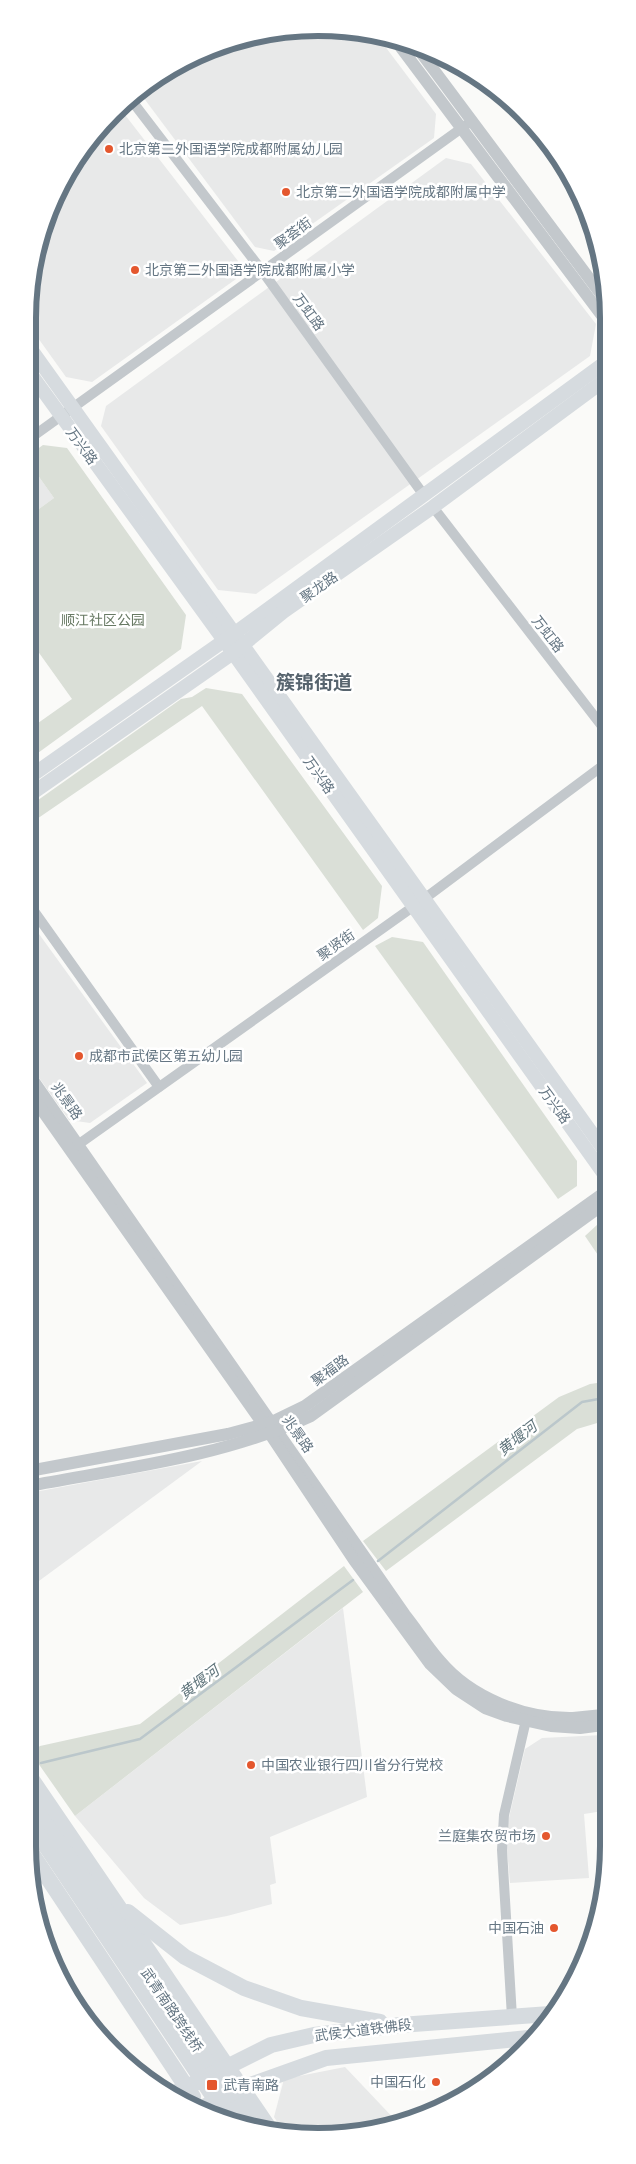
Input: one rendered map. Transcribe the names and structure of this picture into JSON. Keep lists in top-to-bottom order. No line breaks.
{"streets":{"main road":["万兴路","聚龙路","武青南路跨线桥","武侯大道铁佛段"],"street":["聚荟街","万虹路","聚贤街","兆景路","聚福路"]},"crossings":[["聚荟街","万虹路"],["聚荟街","万兴路"],["万虹路","聚龙路"],["万兴路","聚龙路"],["万兴路","聚贤街"],["聚贤街","兆景路"],["兆景路","聚福路"]],"districts":["簇锦街道"],"water":["黄堰河"],"parks":["顺江社区公园"],"places":{"other":["北京第二外国语学院成都附属幼儿园","北京第二外国语学院成都附属中学","北京第二外国语学院成都附属小学","成都市武侯区第五幼儿园","中国农业银行四川省分行党校","兰庭集农贸市场","中国石油","中国石化"],"transit":["武青南路"]}}
